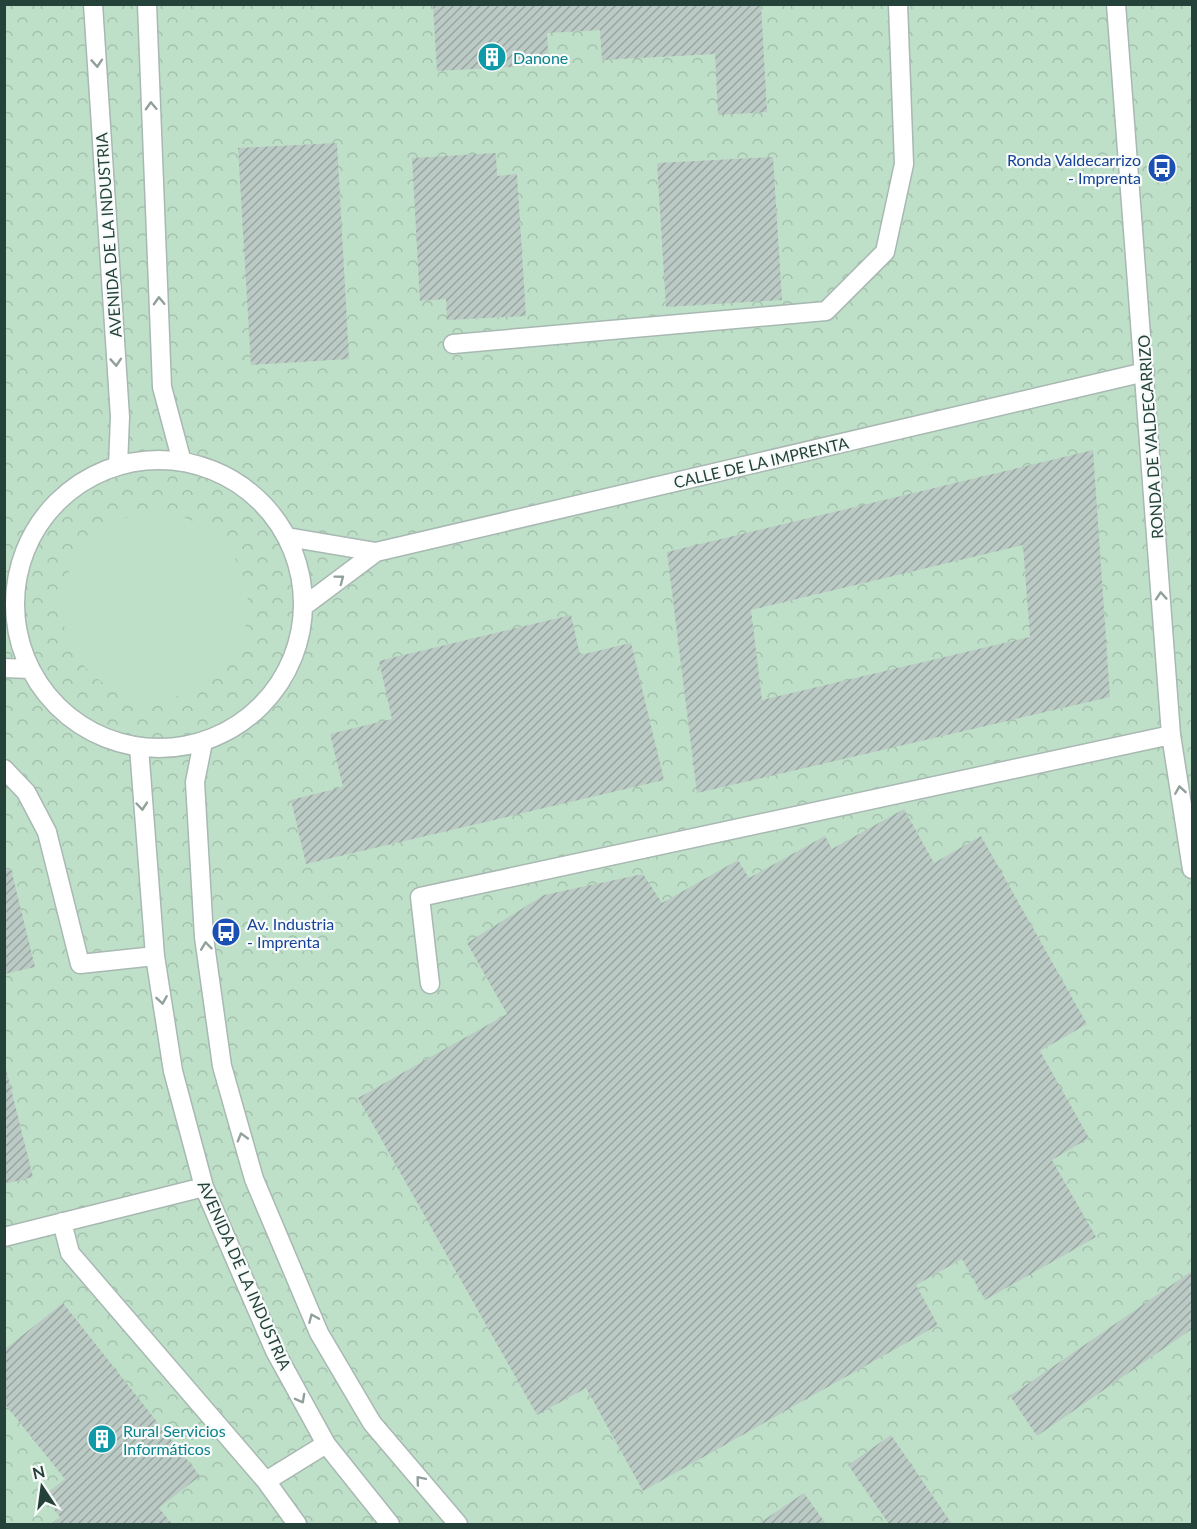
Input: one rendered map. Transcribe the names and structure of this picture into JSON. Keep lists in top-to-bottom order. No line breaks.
{"streets":{"street":["AVENIDA DE LA INDUSTRIA","RONDA DE VALDECARRIZO","CALLE DE LA IMPRENTA"]},"crossings":[["RONDA DE VALDECARRIZO","CALLE DE LA IMPRENTA"]],"one_way":["RONDA DE VALDECARRIZO"],"places":{"building":["Danone","Rural Servicios Informáticos"],"bus stop":["Ronda Valdecarrizo - Imprenta","Av. Industria - Imprenta"]},"north":"top"}
